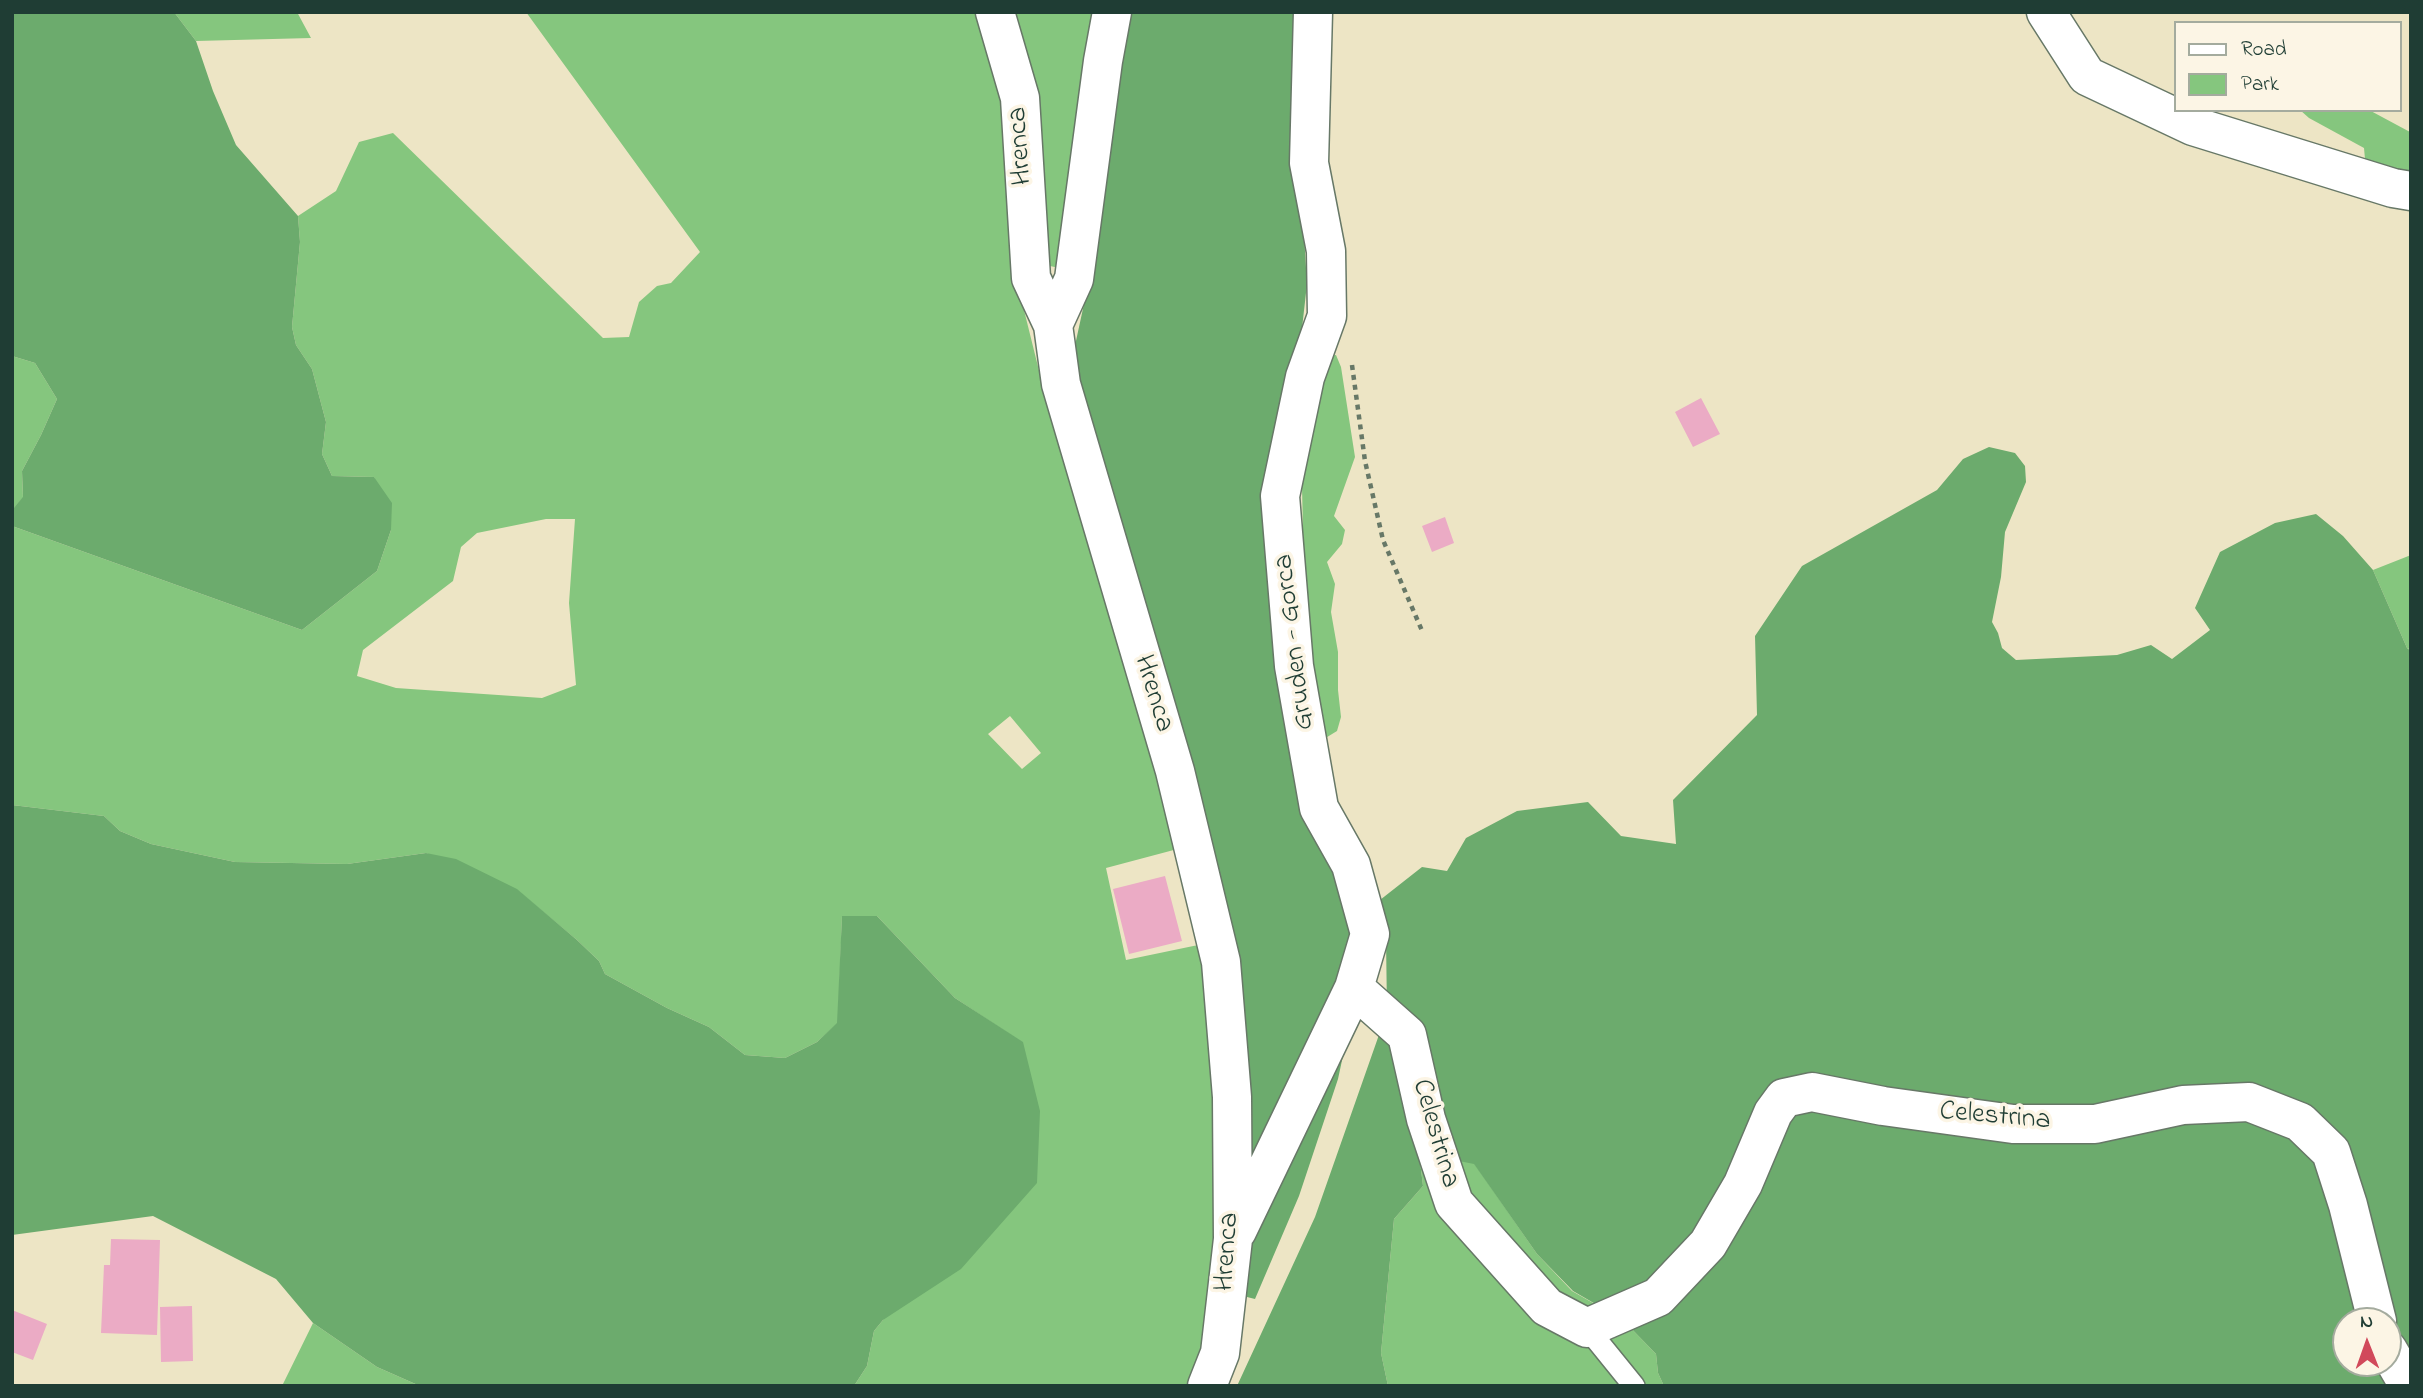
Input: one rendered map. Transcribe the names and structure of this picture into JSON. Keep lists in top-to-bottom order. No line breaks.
{"streets":{"street":["Hrenca","Gruden - Gorca","Celestrina"]},"crossings":[["Hrenca","Gruden - Gorca"],["Gruden - Gorca","Celestrina"]],"legend":["Road","Park"],"north":"top"}
